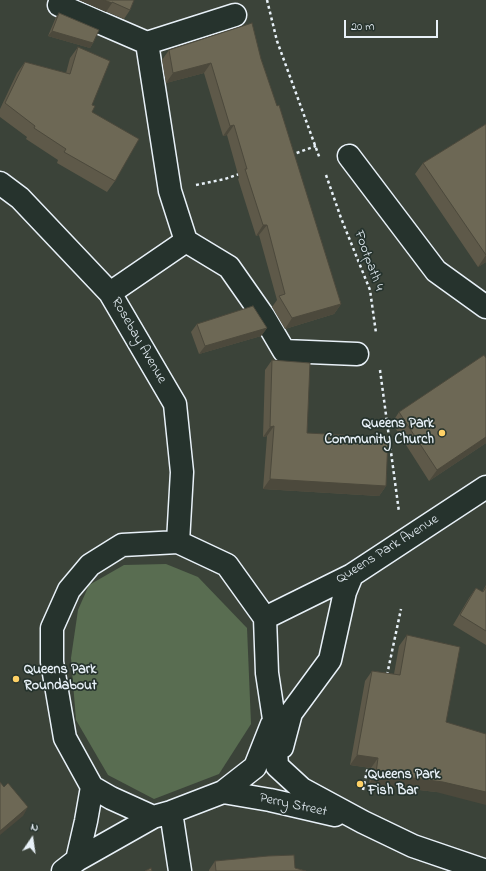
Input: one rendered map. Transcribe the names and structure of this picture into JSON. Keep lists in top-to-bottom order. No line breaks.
{"streets":{"street":["Rosebay Avenue","Queens Park Avenue","Perry Street"],"path":["Footpath 4"]},"places":["Queens Park Community Church","Queens Park Roundabout","Queens Park Fish Bar"],"scale_bar":"20 m","north":"top"}
